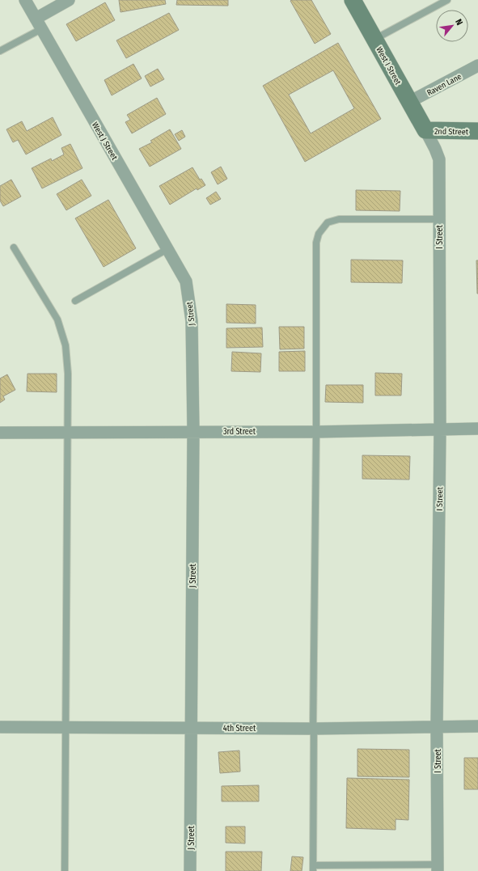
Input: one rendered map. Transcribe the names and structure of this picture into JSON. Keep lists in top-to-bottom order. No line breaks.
{"streets":{"street":["West I Street","Raven Lane","2nd Street","West J Street","I Street","J Street","3rd Street","4th Street"]},"crossings":[["West I Street","Raven Lane"],["West I Street","2nd Street"],["West I Street","I Street"],["2nd Street","I Street"],["West J Street","J Street"],["I Street","3rd Street"],["I Street","4th Street"],["J Street","3rd Street"],["J Street","4th Street"]],"north":"top right"}
